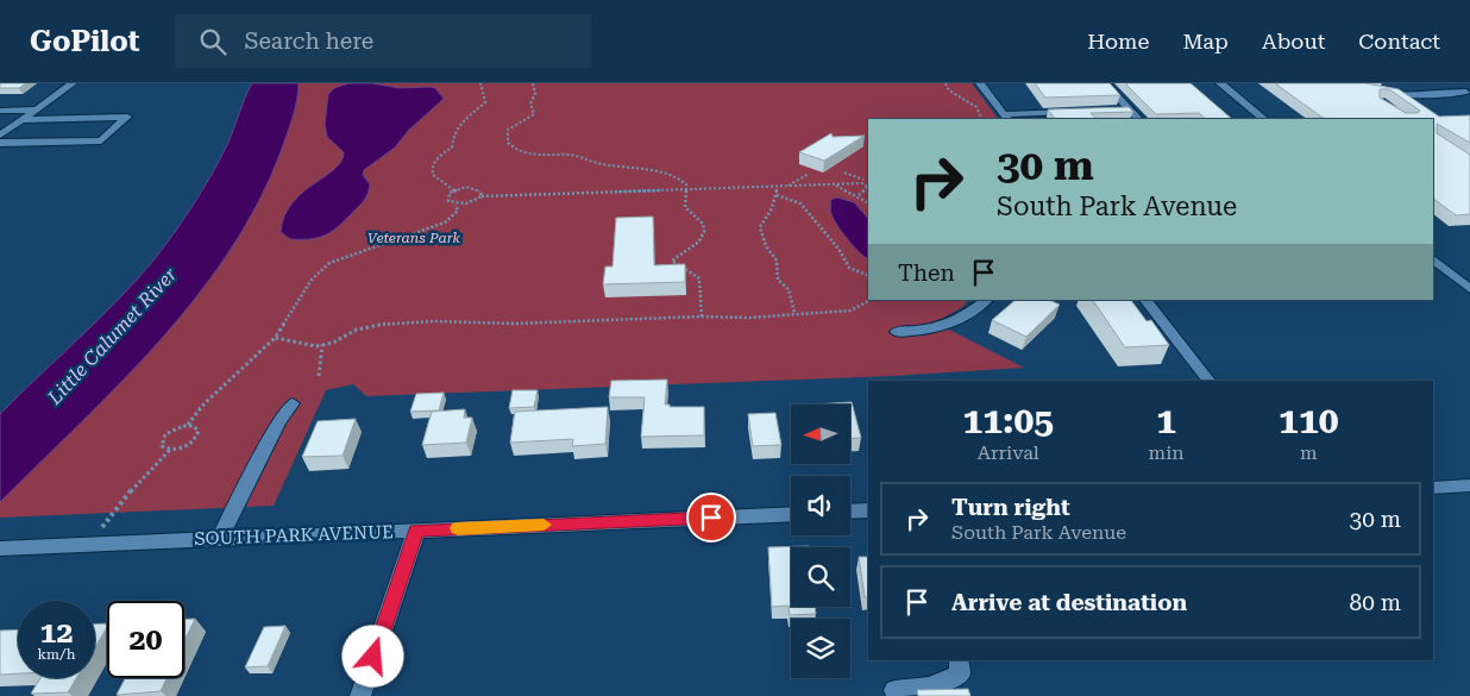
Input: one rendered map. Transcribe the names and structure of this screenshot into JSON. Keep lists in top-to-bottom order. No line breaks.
{"streets":{"street":["SOUTH PARK AVENUE"]},"water":["Little Calumet River"],"parks":["Veterans Park"],"north":"left","page":{"header":"GoPilot","search":"Search here","nav":["Home","Map","About","Contact"],"turn":["30 m","South Park Avenue"],"then":"Then","eta":["11:05","Arrival","1","min","110","m"],"list":[{"name":"Turn right","note":"South Park Avenue","value":"30 m"},{"name":"Arrive at destination","value":"80 m"}],"speed":"12 km/h","limit":"20"}}
